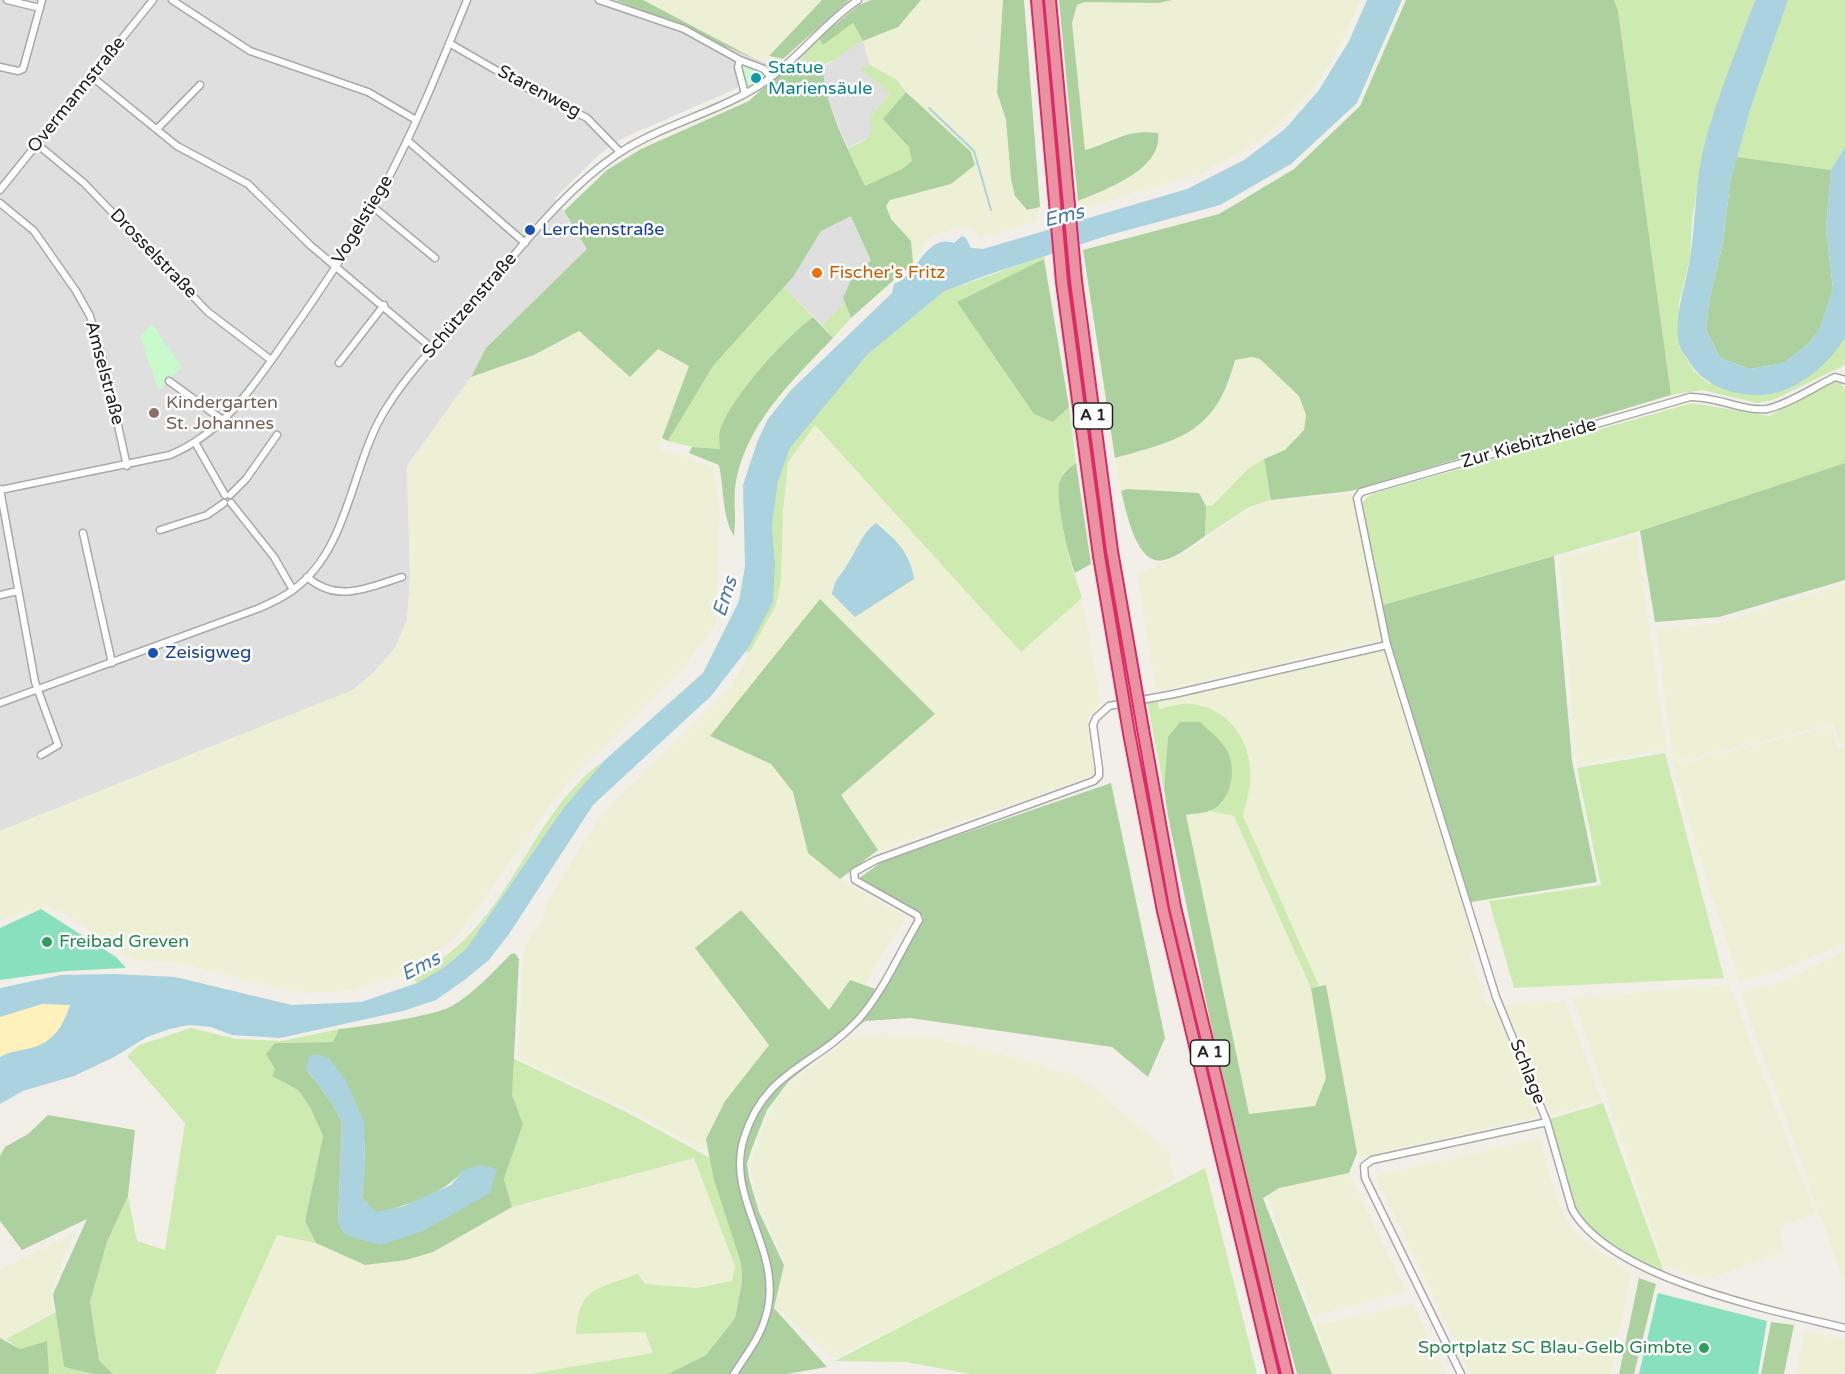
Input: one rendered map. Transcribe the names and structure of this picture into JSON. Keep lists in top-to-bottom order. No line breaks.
{"streets":{"highway":["A 1"],"street":["Starenweg","Overmannstraße","Vogelstiege","Drosselstraße","Schützenstraße","Amselstraße","Zur Kiebitzheide","Schlage"]},"crossings":[["Starenweg","Vogelstiege"],["Starenweg","Schützenstraße"],["Overmannstraße","Drosselstraße"],["Vogelstiege","Drosselstraße"],["Vogelstiege","Amselstraße"],["Zur Kiebitzheide","Schlage"]],"water":["Ems"],"places":["Statue Mariensäule","Lerchenstraße","Fischer's Fritz","Kindergarten St. Johannes","Zeisigweg","Freibad Greven","Sportplatz SC Blau-Gelb Gimbte"]}
